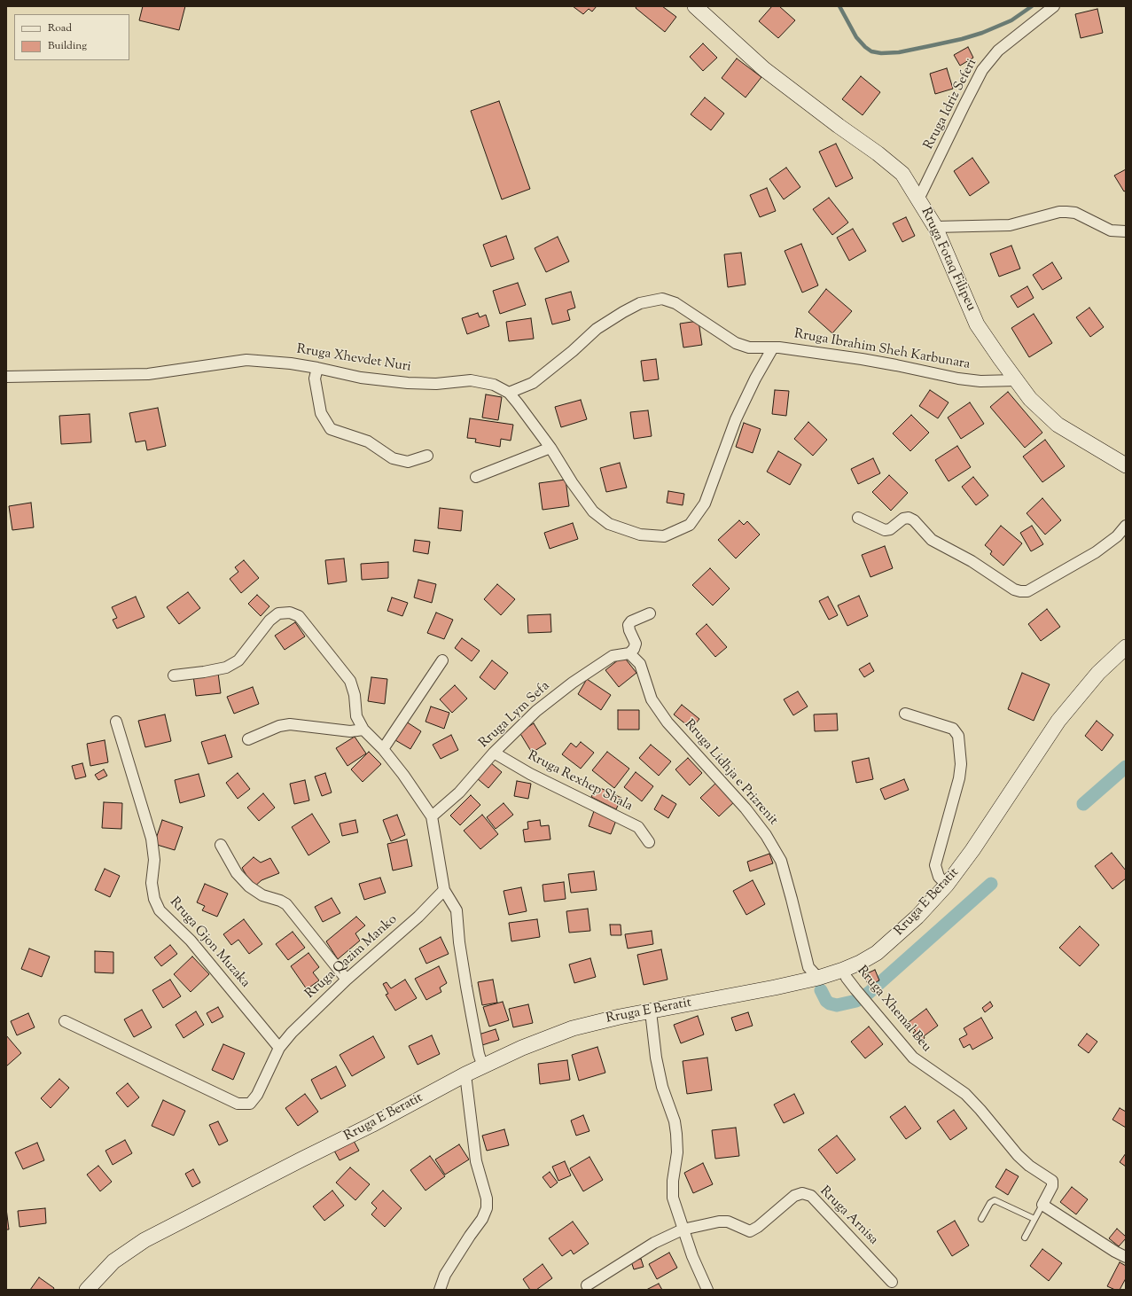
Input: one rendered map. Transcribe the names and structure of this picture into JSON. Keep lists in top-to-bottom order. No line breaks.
{"streets":{"main road":["Rruga Fotaq Filipeu","Rruga E Beratit"],"street":["Rruga Idriz Seferi","Rruga Ibrahim Sheh Karbunara","Rruga Xhevdet Nuri","Rruga Lym Sefa","Rruga Lidhja e Prizrenit","Rruga Rexhep Shala","Rruga Gjon Muzaka","Rruga Qazim Manko","Rruga Xhemal Beu","Rruga Arnisa"]},"crossings":[["Rruga Idriz Seferi","Rruga Fotaq Filipeu"],["Rruga Fotaq Filipeu","Rruga Ibrahim Sheh Karbunara"],["Rruga Ibrahim Sheh Karbunara","Rruga Xhevdet Nuri"],["Rruga Lym Sefa","Rruga Lidhja e Prizrenit"],["Rruga Lym Sefa","Rruga Rexhep Shala"],["Rruga Lidhja e Prizrenit","Rruga E Beratit"],["Rruga E Beratit","Rruga Xhemal Beu"],["Rruga Gjon Muzaka","Rruga Qazim Manko"]],"legend":["Road","Building"]}
